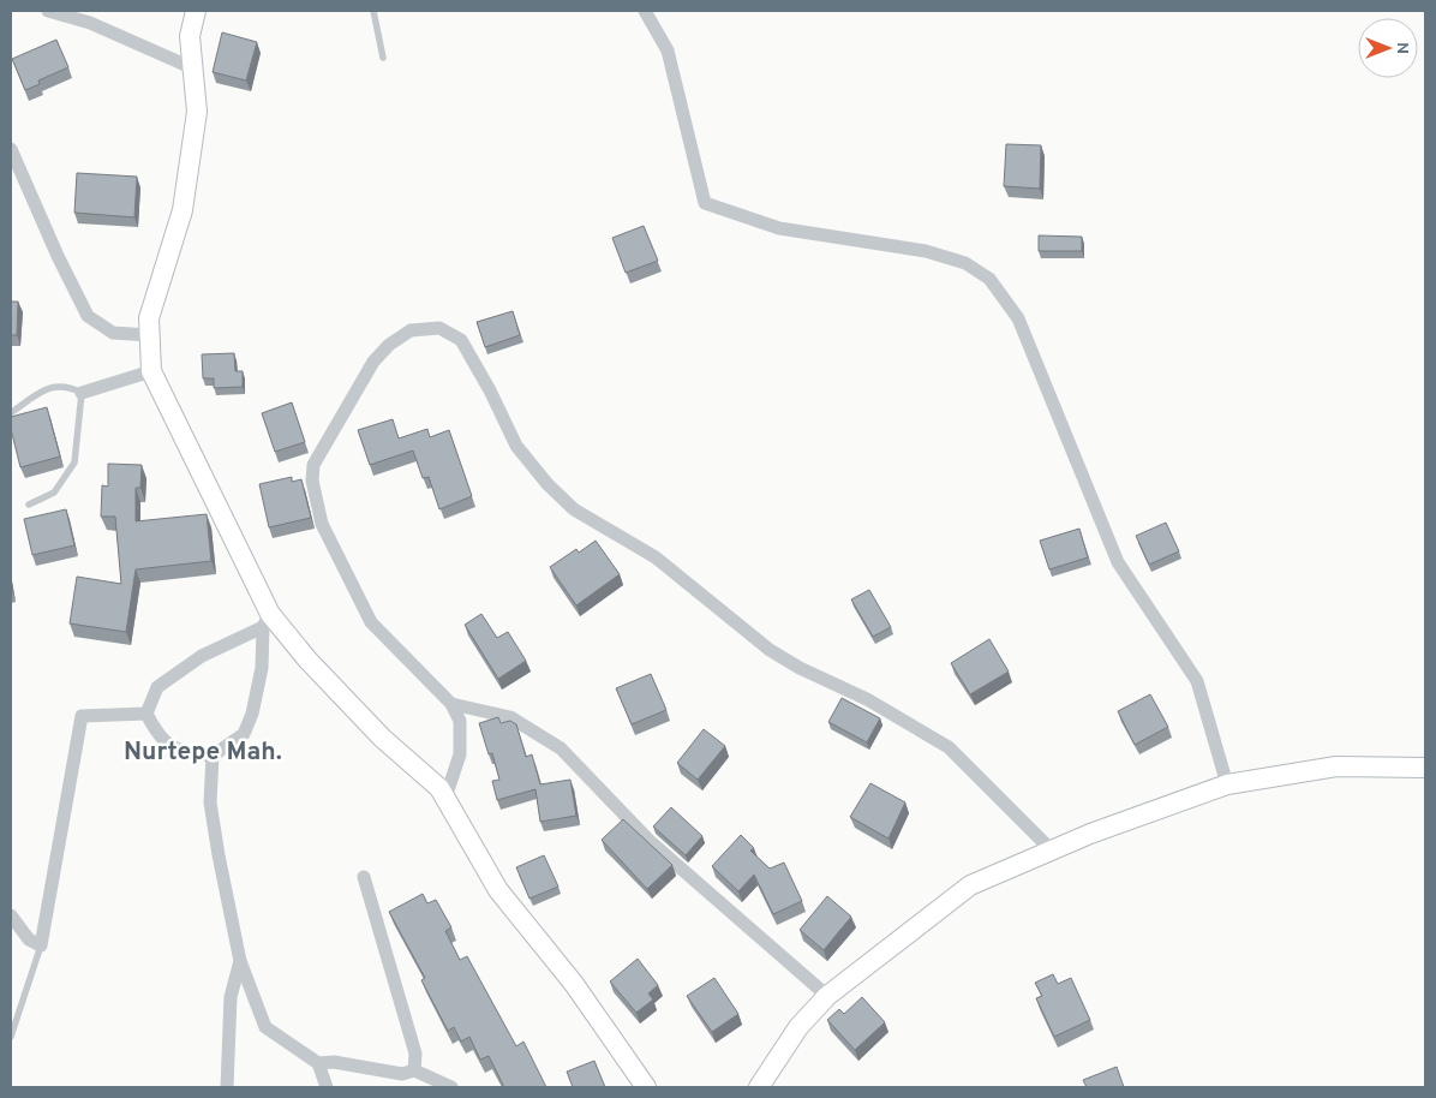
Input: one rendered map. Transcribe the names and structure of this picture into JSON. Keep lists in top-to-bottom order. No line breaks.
{"districts":["Nurtepe Mah."],"north":"right"}
